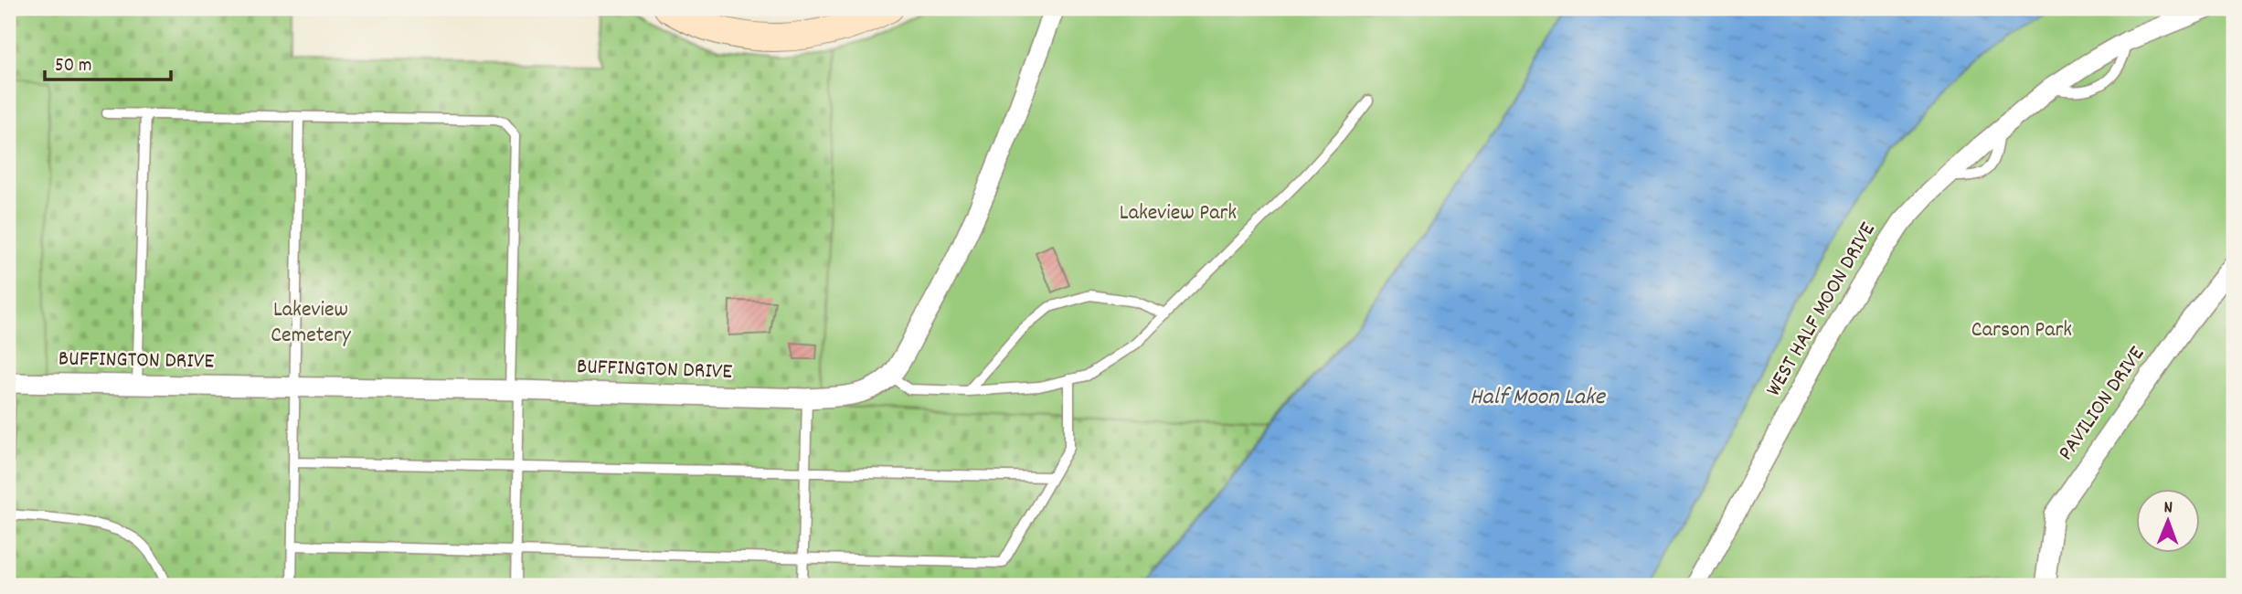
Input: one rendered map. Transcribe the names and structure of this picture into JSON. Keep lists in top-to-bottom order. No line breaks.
{"streets":{"street":["WEST HALF MOON DRIVE","BUFFINGTON DRIVE","PAVILION DRIVE"]},"water":["Half Moon Lake"],"parks":["Lakeview Park","Lakeview Cemetery","Carson Park"],"scale_bar":"50 m","north":"top"}
